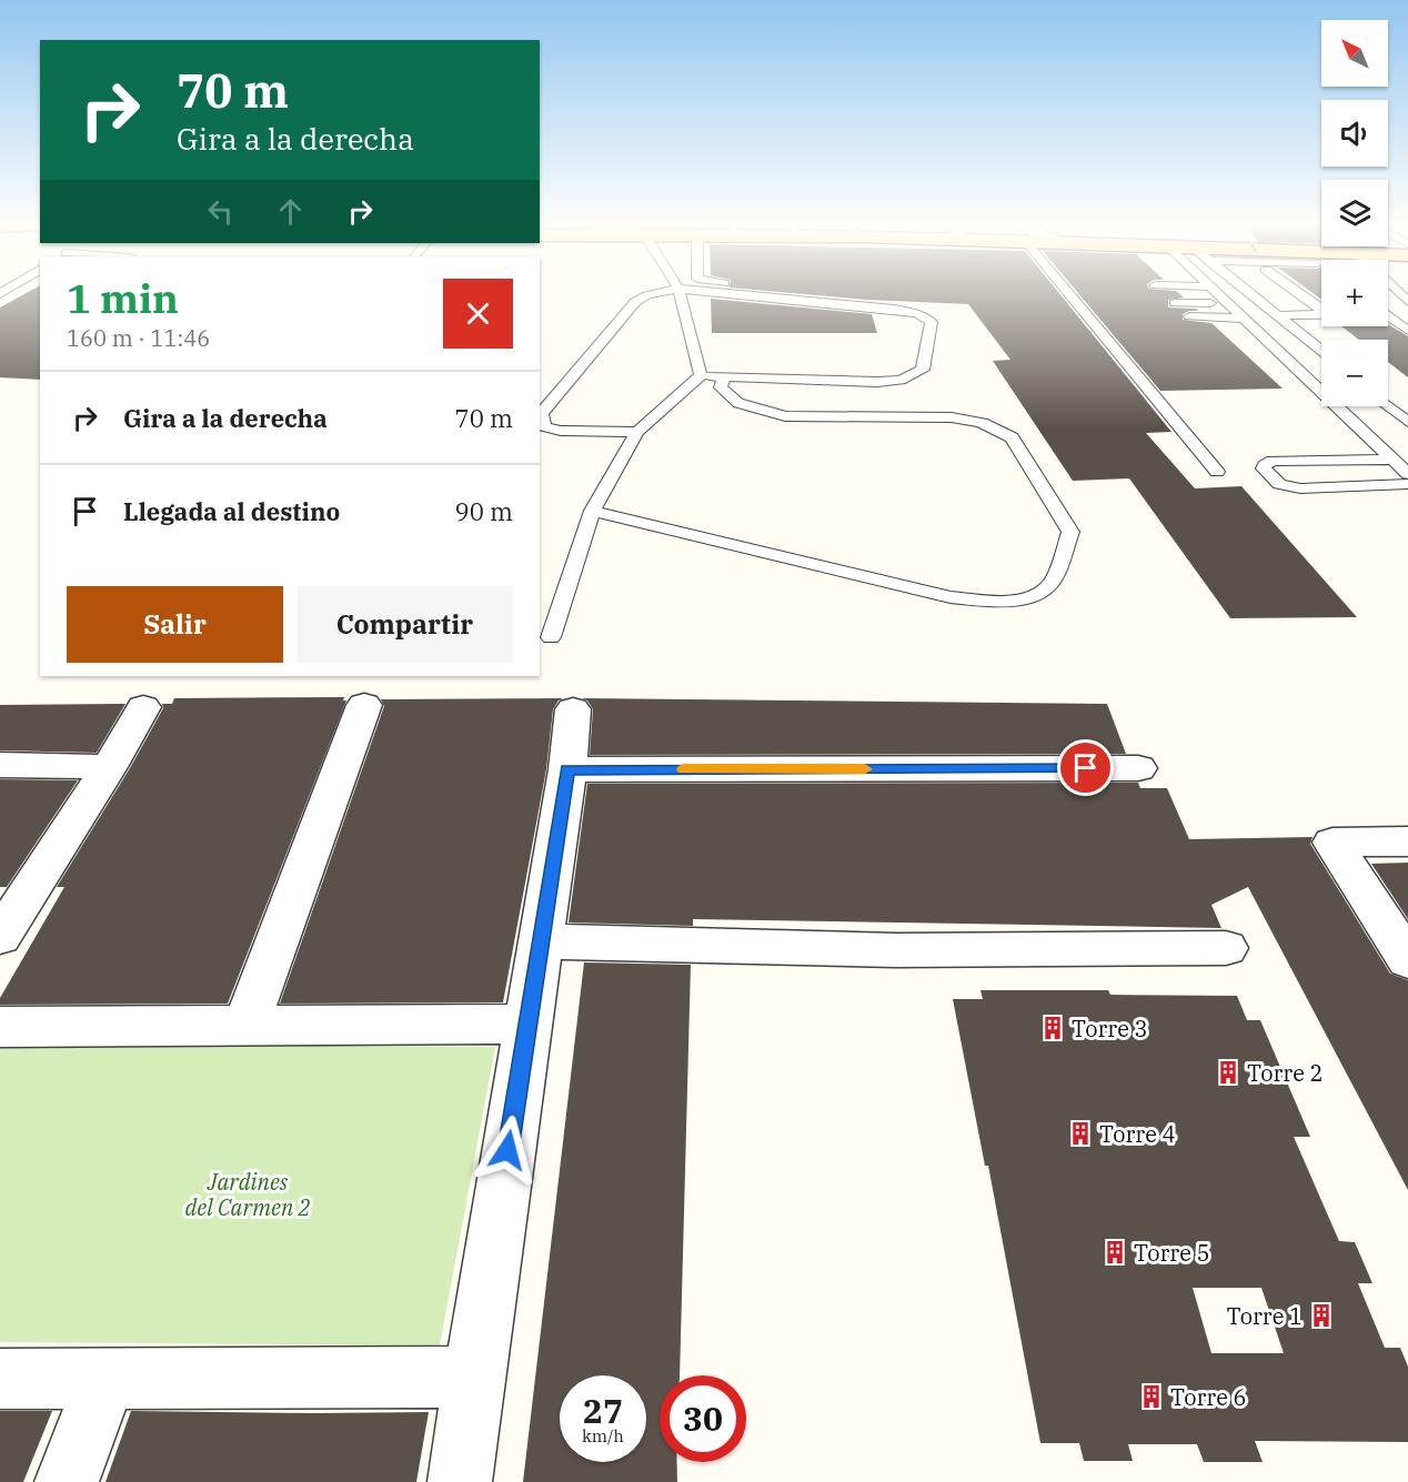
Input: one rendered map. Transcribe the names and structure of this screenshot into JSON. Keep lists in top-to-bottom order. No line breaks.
{"parks":["Jardines del Carmen 2"],"places":{"building":["Torre 3","Torre 2","Torre 4","Torre 5","Torre 1","Torre 6"]},"north":"top left","page":{"map_buttons":["+","−"],"turn":["70 m","Gira a la derecha"],"heading":["1 min","160 m · 11:46"],"list":[{"name":"Gira a la derecha","value":"70 m"},{"name":"Llegada al destino","value":"90 m"}],"buttons":["Salir","Compartir"],"speed":"27 km/h","limit":"30"}}
